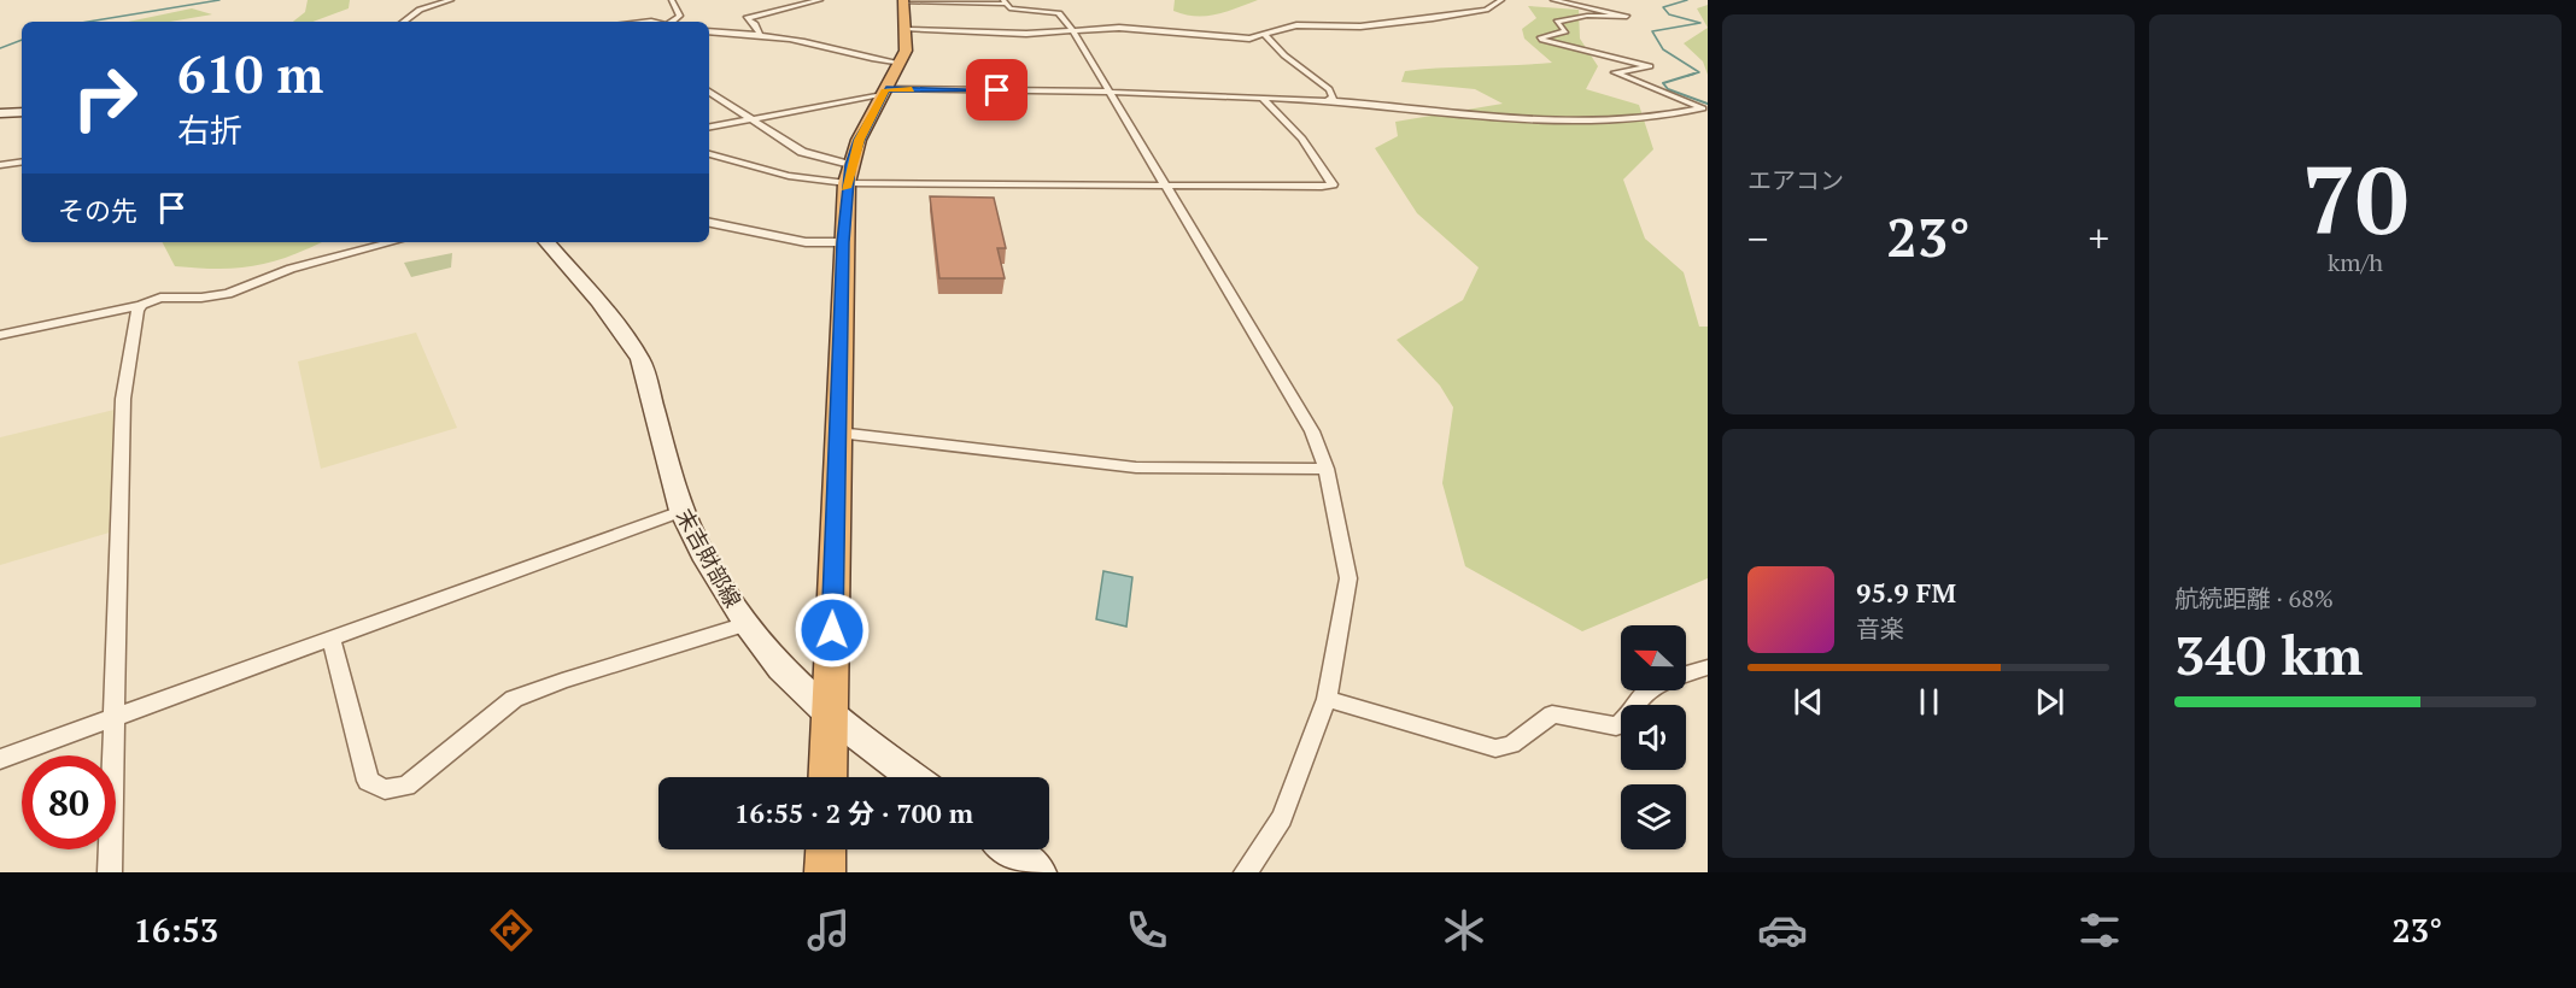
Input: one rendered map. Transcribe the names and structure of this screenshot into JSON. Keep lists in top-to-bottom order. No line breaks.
{"streets":{"main road":["末吉財部線"]},"north":"left","page":{"tile":["エアコン",["70","km/h"],["航続距離 · 68%","340 km"]],"turn":["610 m","右折"],"then":"その先","heat":["−","23°","+"],"song":["95.9 FM","音楽"],"limit":"80","trip":"16:55 · 2 分 · 700 m","tabs":["16:53","23°"]}}
